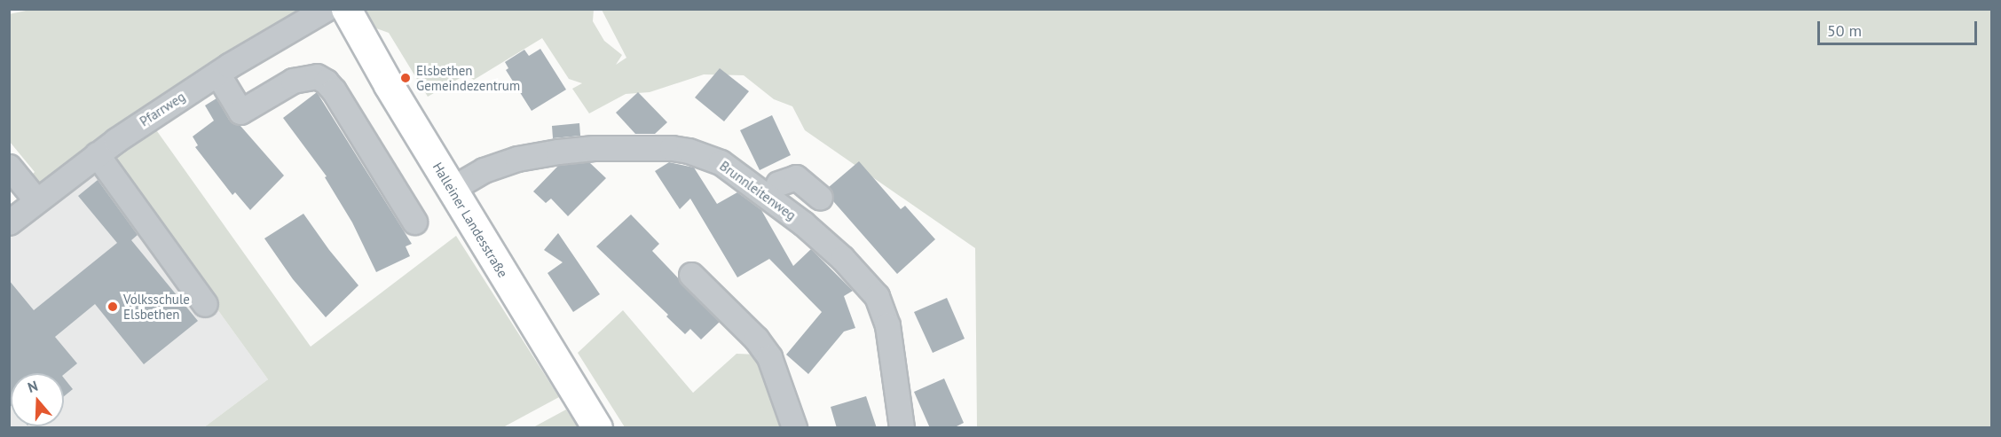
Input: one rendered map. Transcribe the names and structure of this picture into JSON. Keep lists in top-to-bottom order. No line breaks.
{"streets":{"main road":["Halleiner Landesstraße"],"street":["Pfarrweg","Brunnleitenweg"]},"crossings":[["Brunnleitenweg","Halleiner Landesstraße"]],"places":["Elsbethen Gemeindezentrum","Volksschule Elsbethen"],"scale_bar":"50 m","north":"top"}
